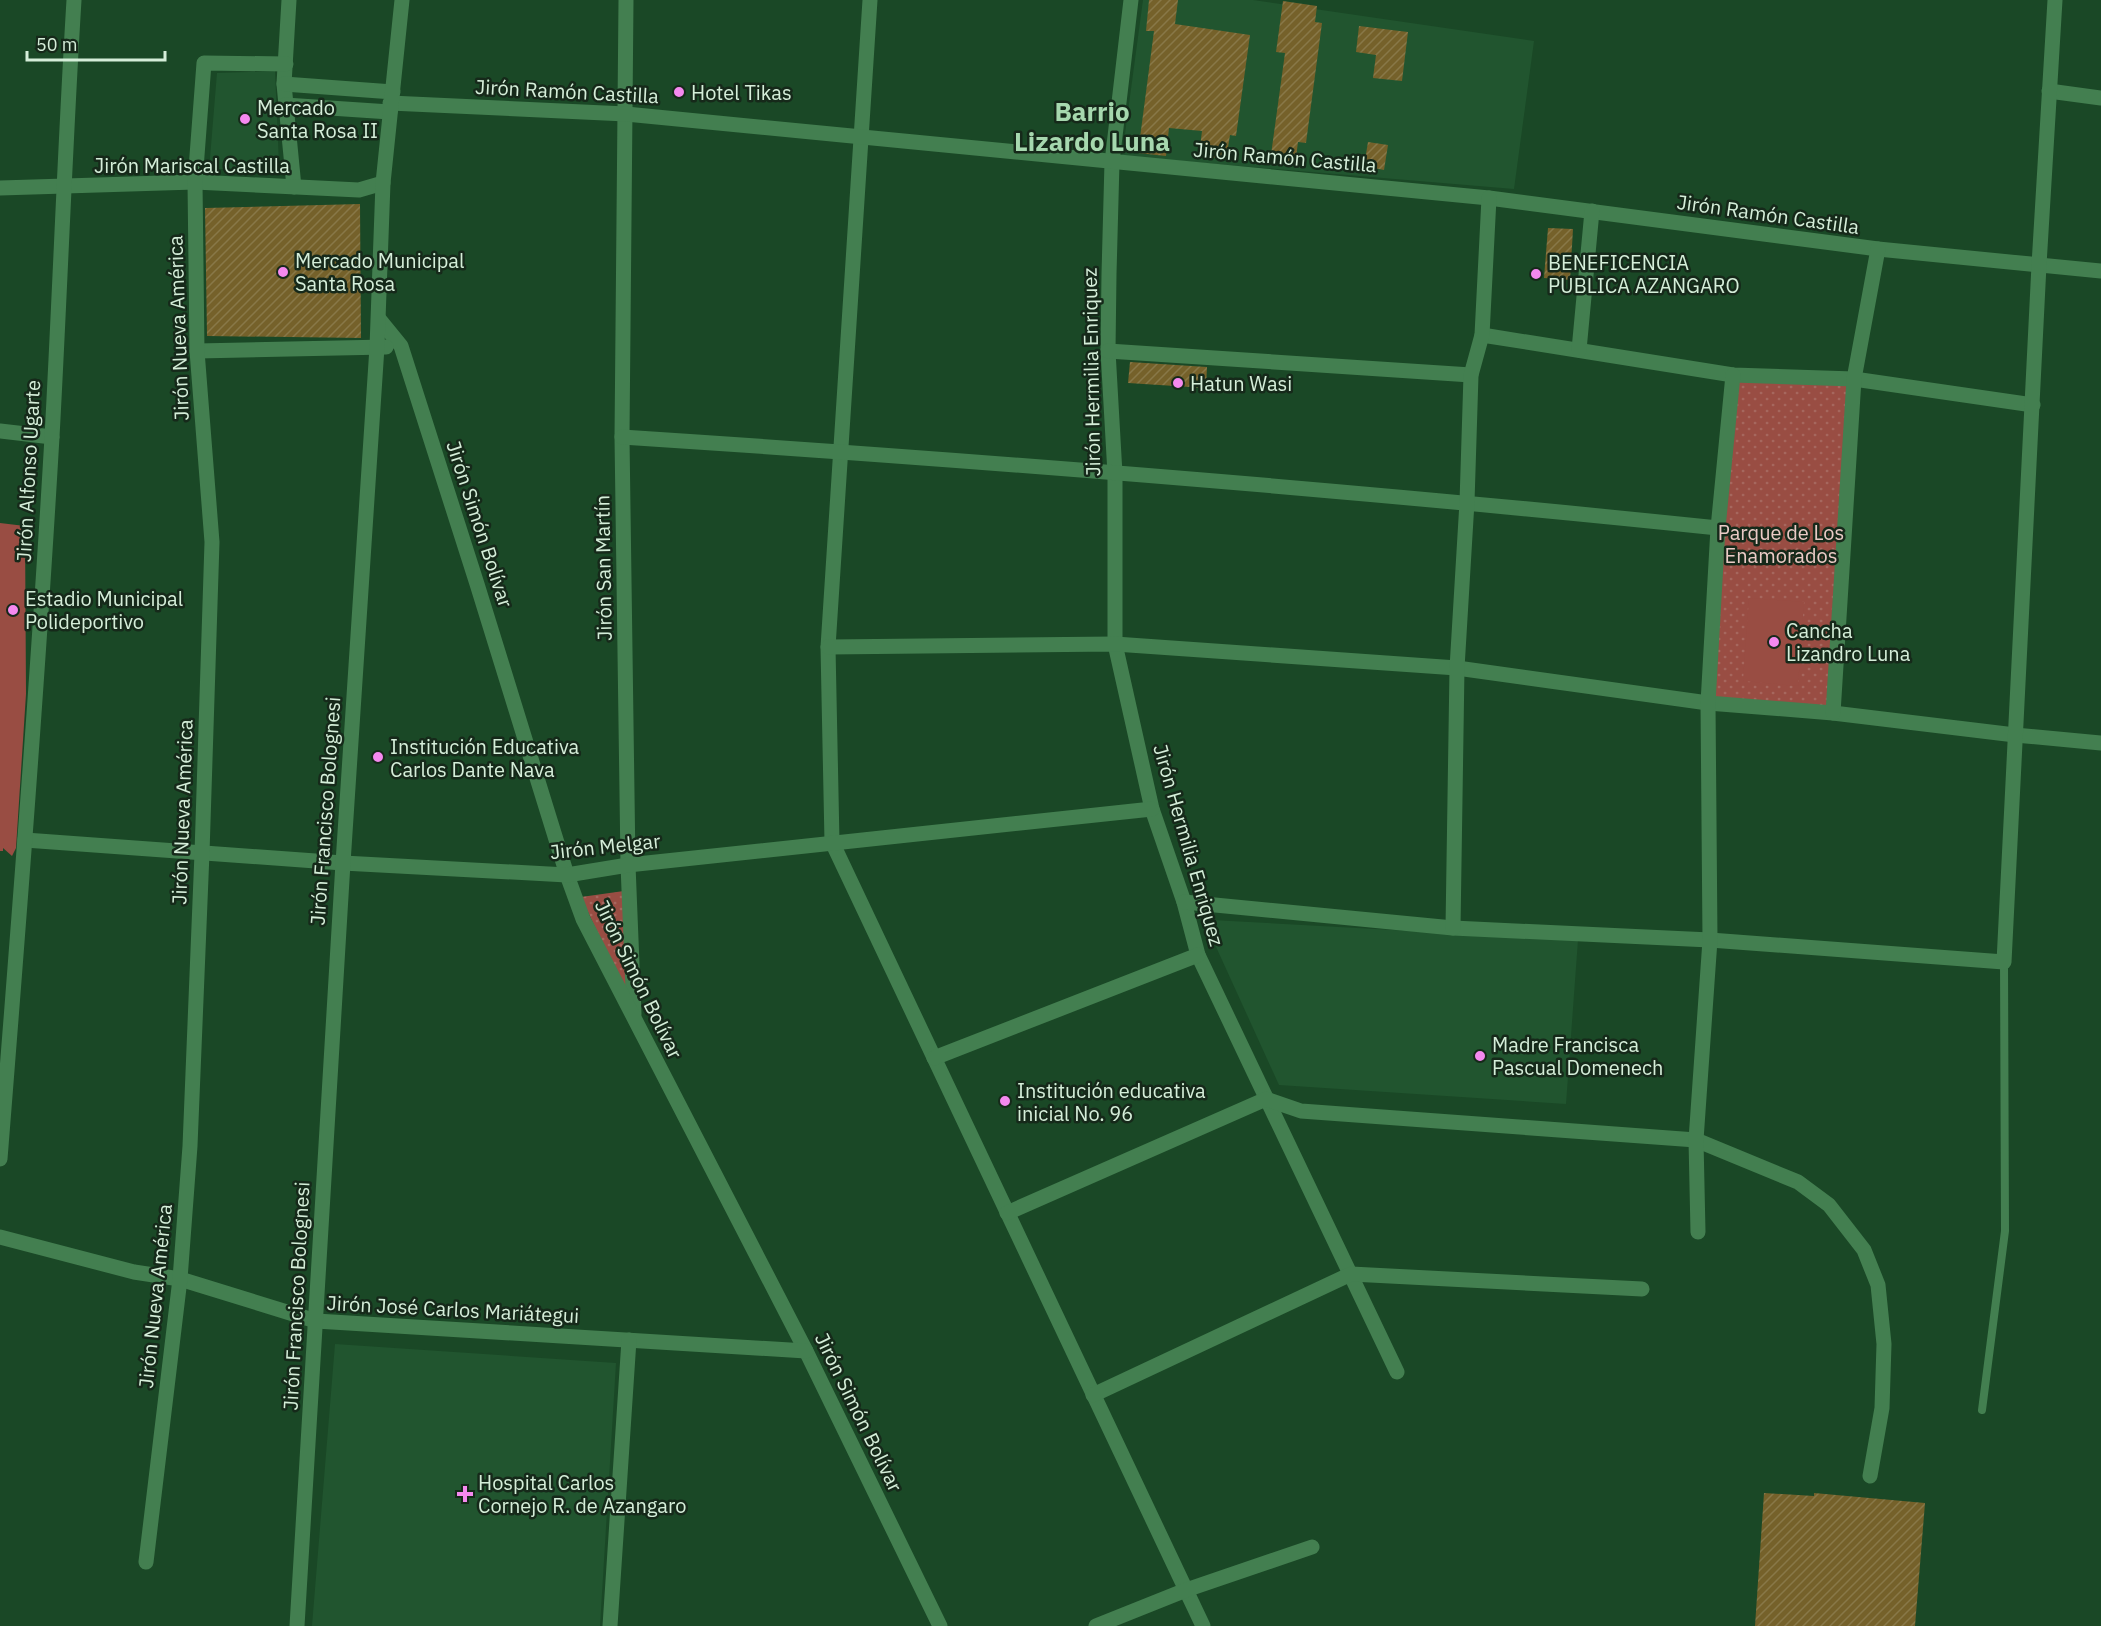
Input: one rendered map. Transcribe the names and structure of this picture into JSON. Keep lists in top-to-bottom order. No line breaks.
{"streets":{"street":["Jirón Ramón Castilla","Jirón Mariscal Castilla","Jirón Nueva América","Jirón Hermilia Enriquez","Jirón Alfonso Ugarte","Jirón Simón Bolívar","Jirón San Martín","Jirón Francisco Bolognesi","Jirón Melgar","Jirón José Carlos Mariátegui"]},"crossings":[["Jirón Ramón Castilla","Jirón Hermilia Enriquez"],["Jirón Ramón Castilla","Jirón San Martín"],["Jirón Ramón Castilla","Jirón Francisco Bolognesi"],["Jirón Mariscal Castilla","Jirón Nueva América"],["Jirón Mariscal Castilla","Jirón Alfonso Ugarte"],["Jirón Mariscal Castilla","Jirón Francisco Bolognesi"],["Jirón Nueva América","Jirón Melgar"],["Jirón Nueva América","Jirón José Carlos Mariátegui"],["Jirón Hermilia Enriquez","Jirón Melgar"],["Jirón Alfonso Ugarte","Jirón Melgar"],["Jirón Simón Bolívar","Jirón San Martín"],["Jirón Simón Bolívar","Jirón Francisco Bolognesi"],["Jirón Simón Bolívar","Jirón Melgar"],["Jirón Simón Bolívar","Jirón José Carlos Mariátegui"],["Jirón San Martín","Jirón Melgar"],["Jirón Francisco Bolognesi","Jirón Melgar"],["Jirón Francisco Bolognesi","Jirón José Carlos Mariátegui"]],"districts":["Barrio Lizardo Luna"],"parks":["Parque de Los Enamorados"],"places":{"other":["Hotel Tikas","Mercado Santa Rosa II","Mercado Municipal Santa Rosa","BENEFICENCIA PUBLICA AZANGARO","Hatun Wasi","Estadio Municipal Polideportivo","Cancha Lizandro Luna","Institución Educativa Carlos Dante Nava","Madre Francisca Pascual Domenech","Institución educativa inicial No. 96"],"health":["Hospital Carlos Cornejo R. de Azangaro"]},"scale_bar":"50 m"}
